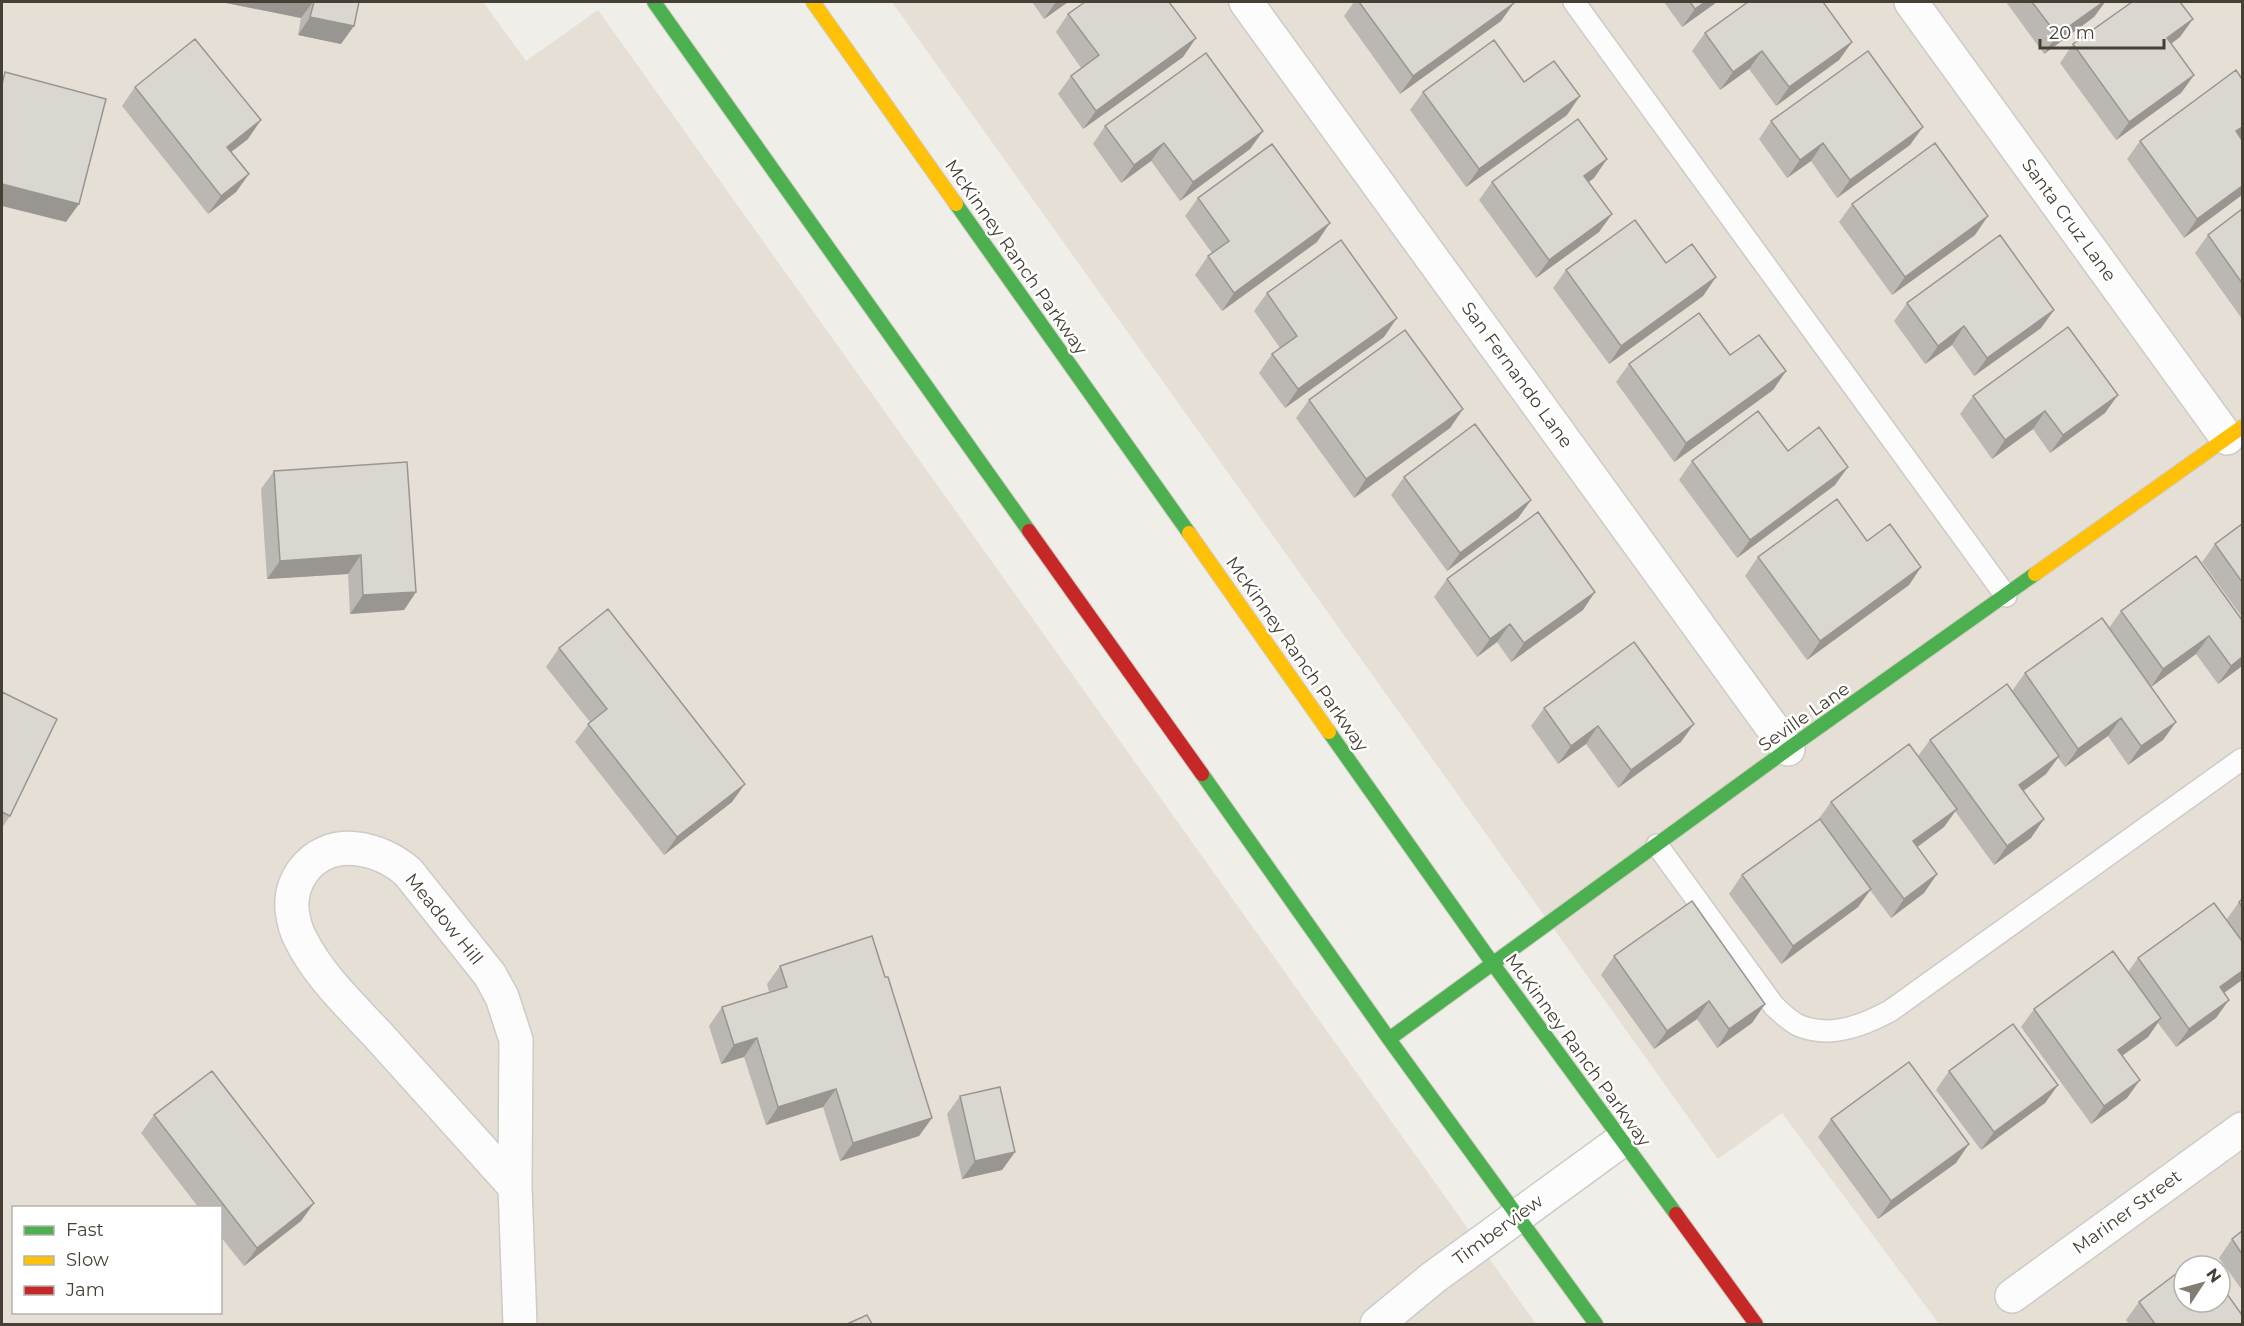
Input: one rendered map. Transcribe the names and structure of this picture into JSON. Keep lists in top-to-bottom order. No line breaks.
{"streets":{"main road":["McKinney Ranch Parkway","Seville Lane"],"street":["Santa Cruz Lane","San Fernando Lane","Meadow Hill","Mariner Street","Timberview"]},"crossings":[["Santa Cruz Lane","Seville Lane"],["McKinney Ranch Parkway","Seville Lane"],["McKinney Ranch Parkway","Timberview"],["San Fernando Lane","Seville Lane"]],"legend":["Fast","Slow","Jam"],"scale_bar":"20 m","north":"top right"}
